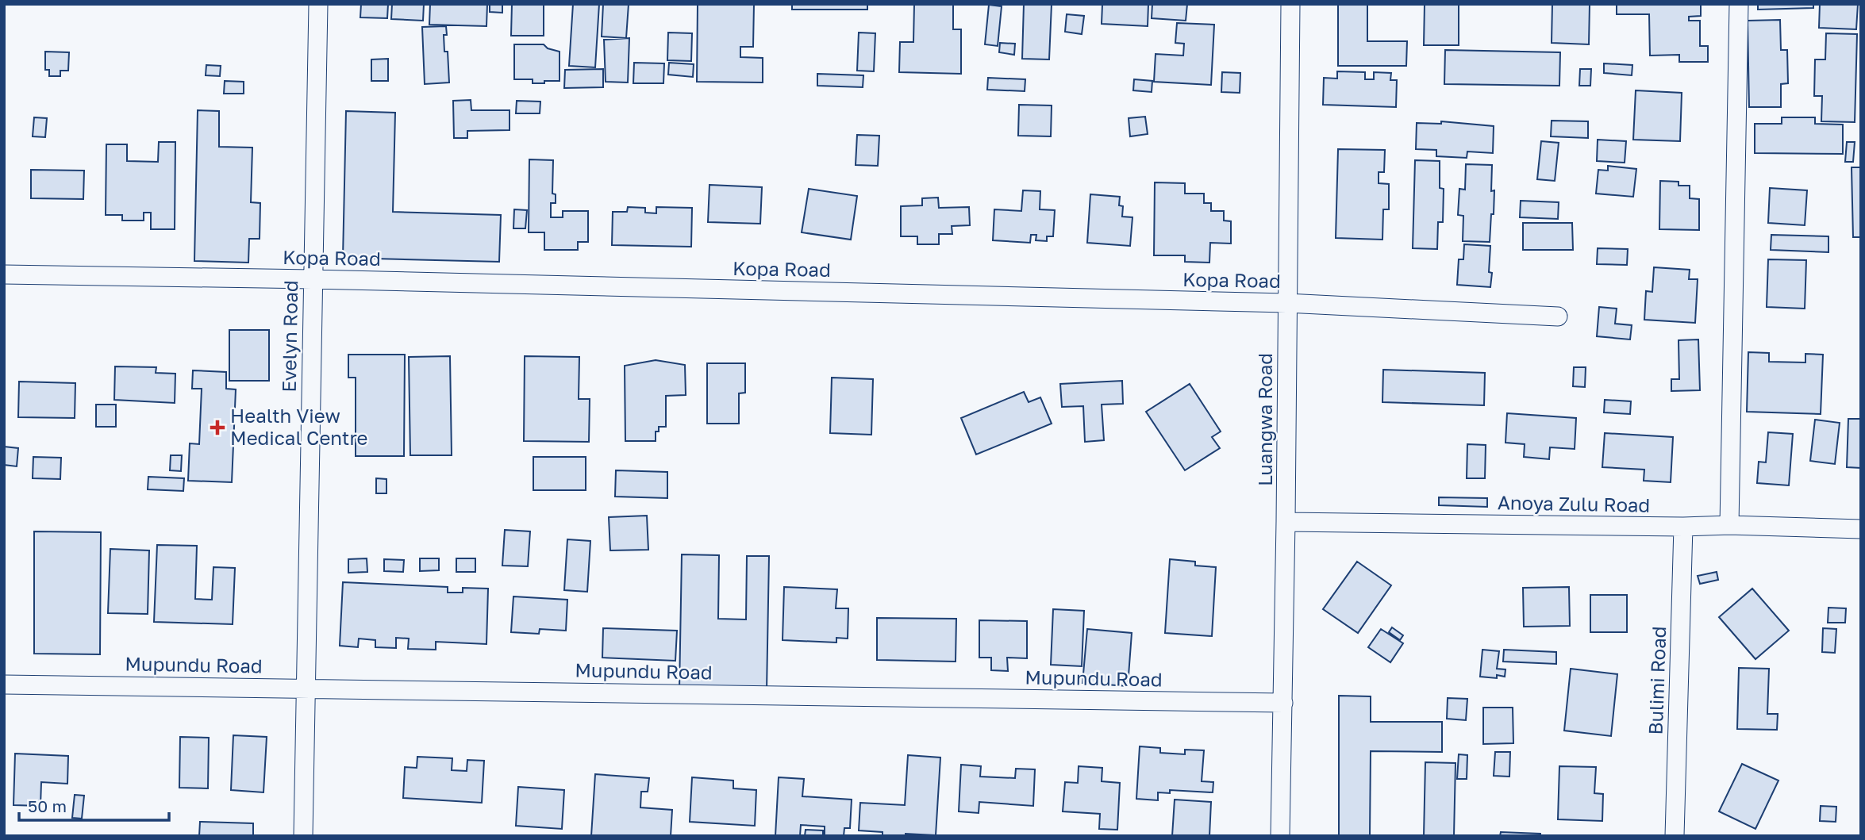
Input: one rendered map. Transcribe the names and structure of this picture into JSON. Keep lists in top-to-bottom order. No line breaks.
{"streets":{"street":["Kopa Road","Evelyn Road","Luangwa Road","Anoya Zulu Road","Mupundu Road","Bulimi Road"]},"crossings":[["Kopa Road","Evelyn Road"],["Kopa Road","Luangwa Road"],["Evelyn Road","Mupundu Road"],["Luangwa Road","Anoya Zulu Road"],["Luangwa Road","Mupundu Road"],["Anoya Zulu Road","Bulimi Road"]],"places":{"health":["Health View Medical Centre"]},"scale_bar":"50 m"}
